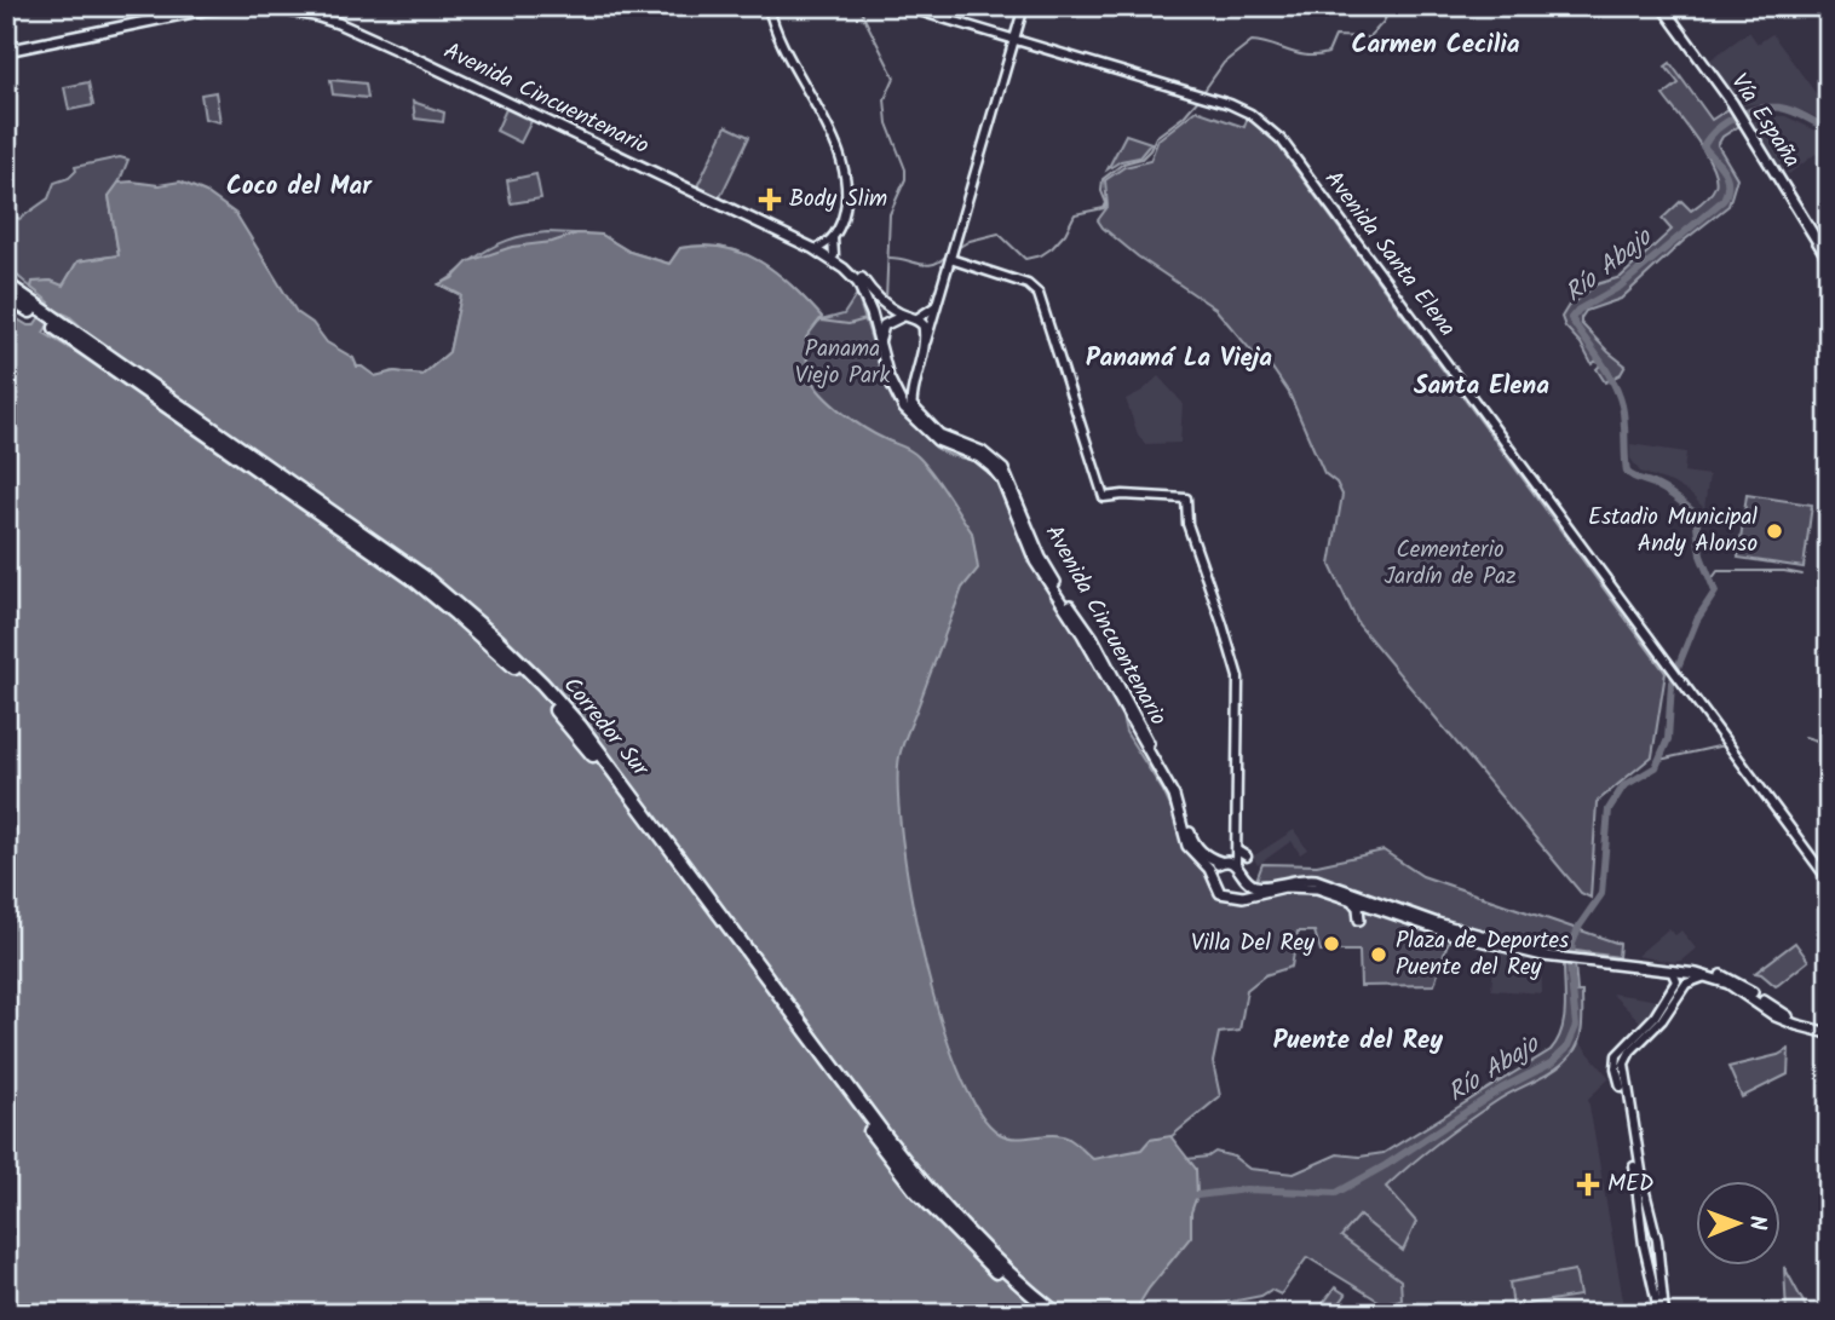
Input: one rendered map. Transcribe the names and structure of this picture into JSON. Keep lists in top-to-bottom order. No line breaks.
{"streets":{"highway":["Corredor Sur"],"main road":["Avenida Cincuentenario","Vía España"],"street":["Avenida Santa Elena"]},"districts":["Carmen Cecilia","Coco del Mar","Panamá La Vieja","Santa Elena","Puente del Rey"],"water":["Río Abajo"],"parks":["Panama Viejo Park","Cementerio Jardín de Paz"],"places":{"health":["Body Slim","MED"],"other":["Estadio Municipal Andy Alonso","Villa Del Rey","Plaza de Deportes Puente del Rey"]},"north":"right"}
